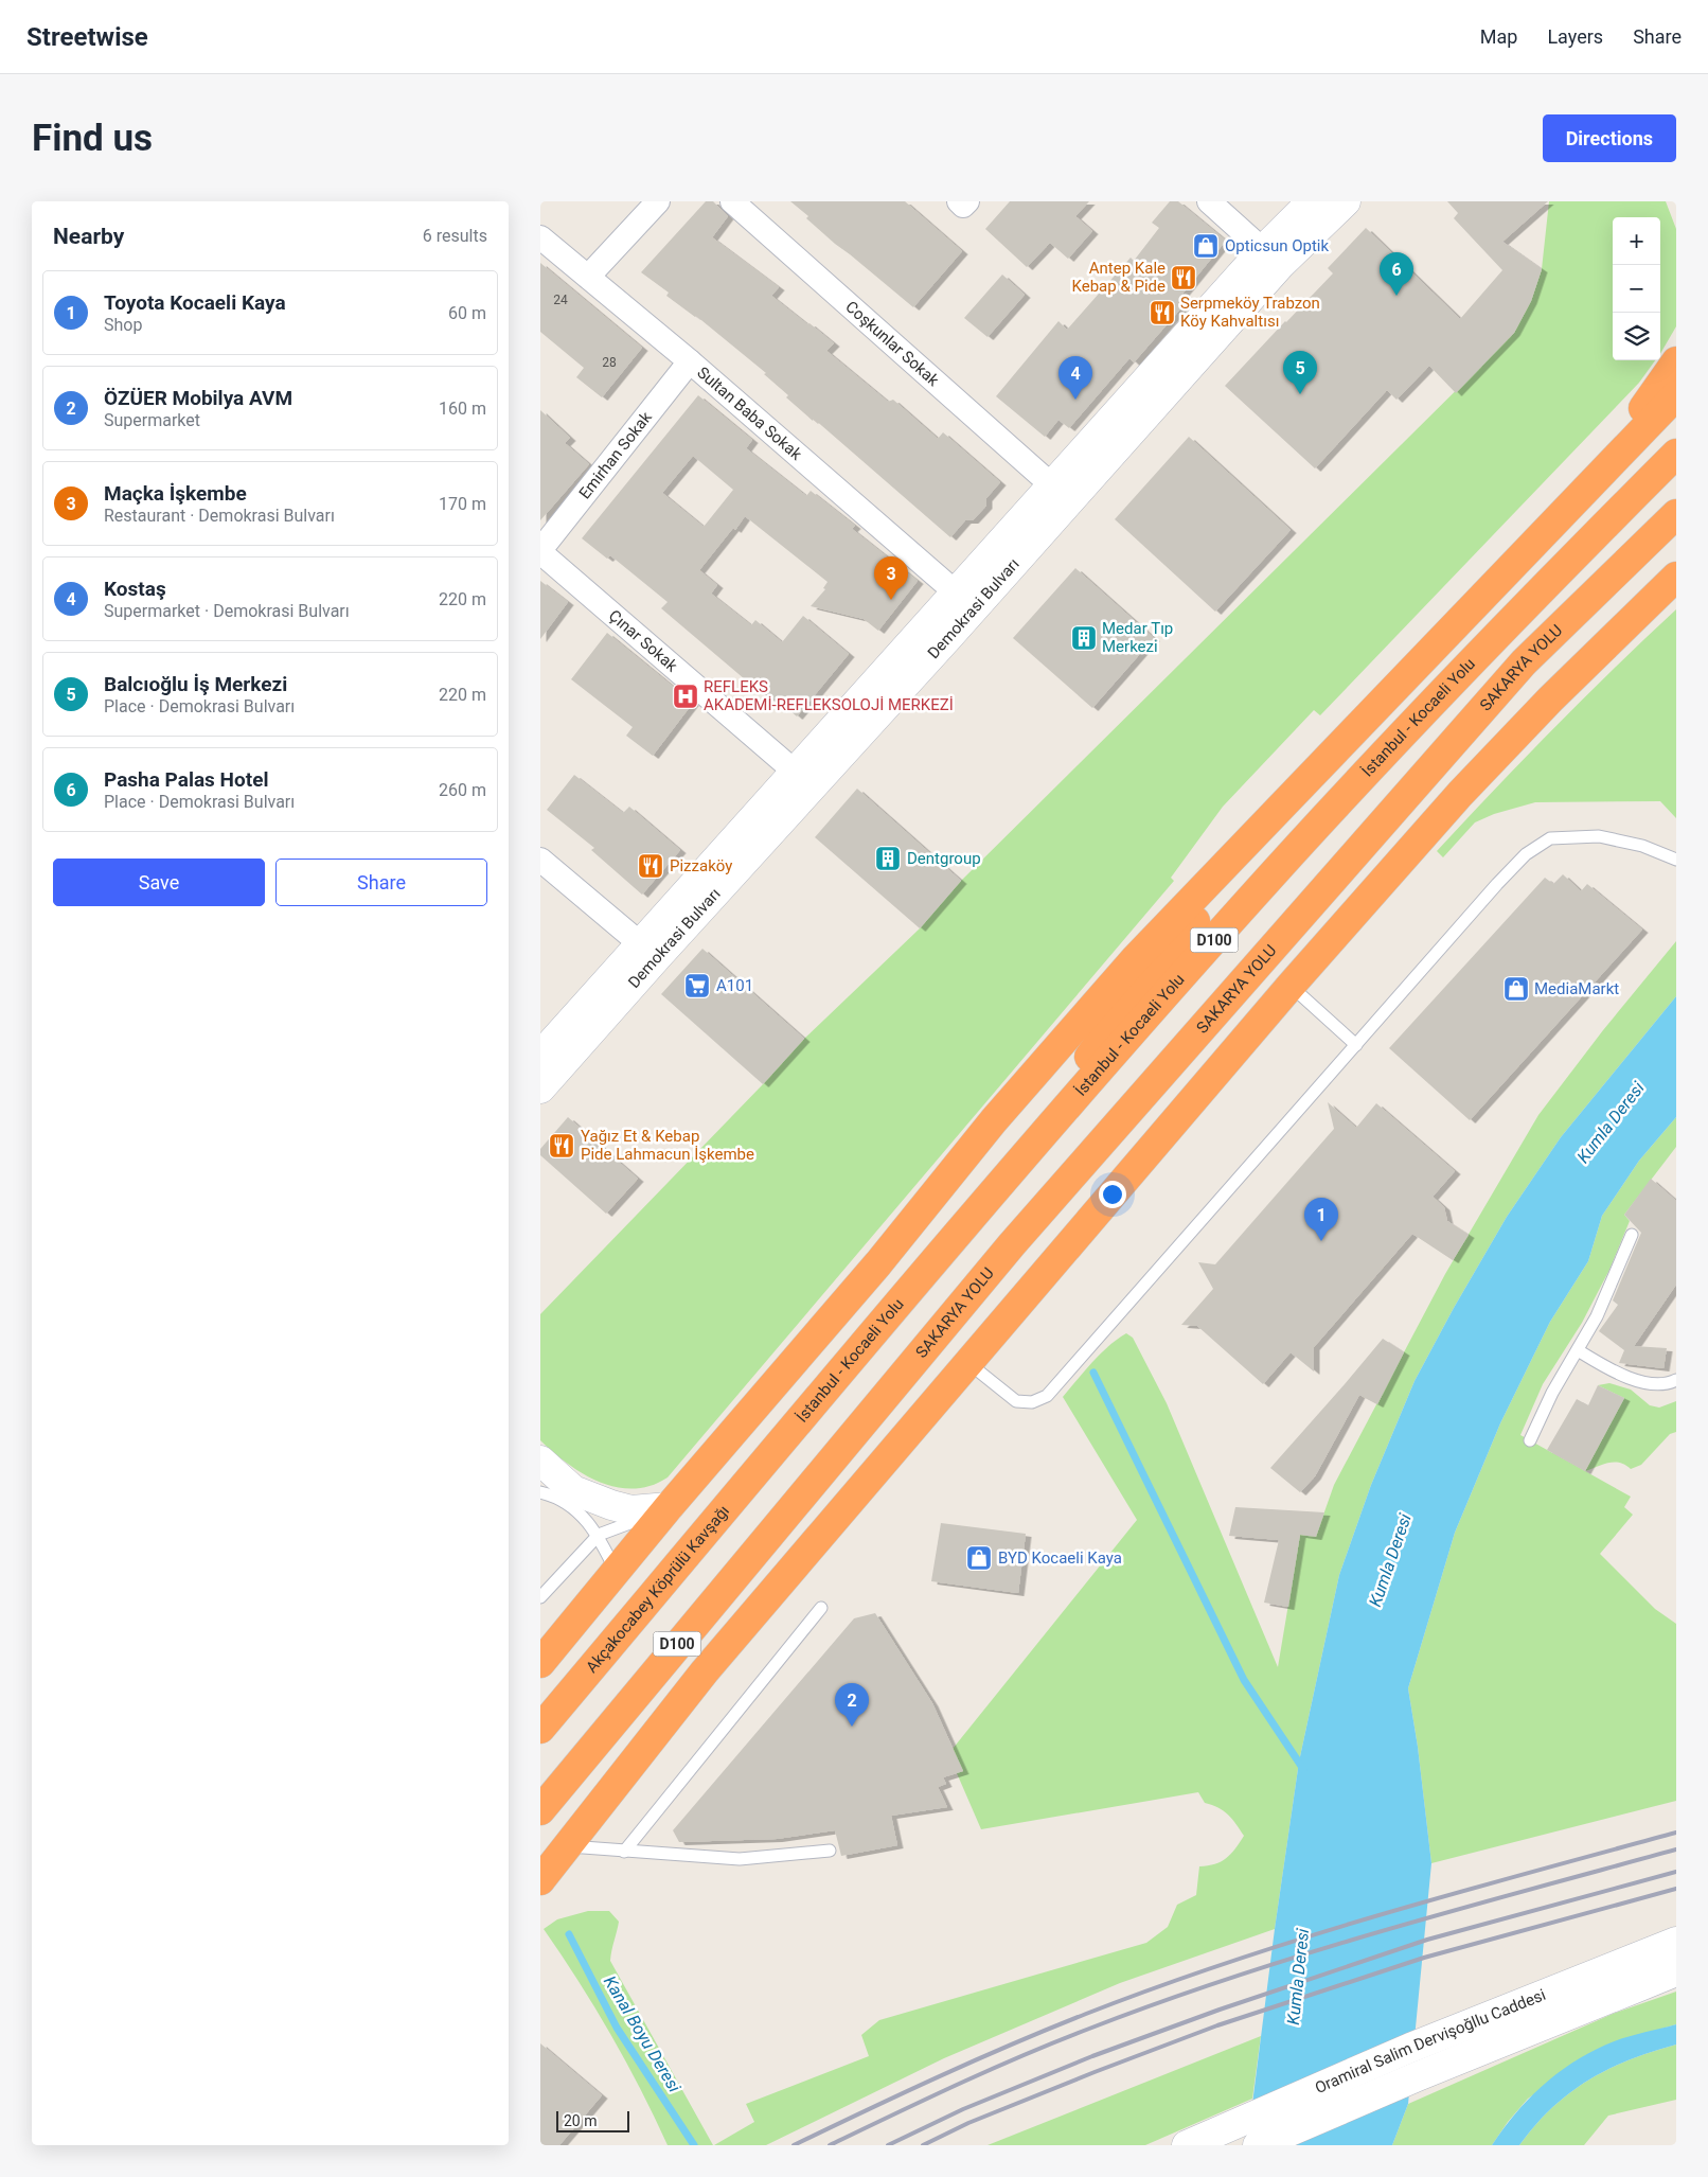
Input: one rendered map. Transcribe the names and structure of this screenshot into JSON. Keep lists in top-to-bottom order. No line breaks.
{"streets":{"highway":["SAKARYA YOLU","İstanbul - Kocaeli Yolu","D100","Akçakocabey Köprülü Kavşağı"],"main road":["Demokrasi Bulvarı","Oramiral Salim Dervişoğllu Caddesi"],"street":["Coşkunlar Sokak","Sultan Baba Sokak","Emirhan Sokak","Çınar Sokak"]},"crossings":[["Coşkunlar Sokak","Demokrasi Bulvarı"],["Sultan Baba Sokak","Emirhan Sokak"],["Sultan Baba Sokak","Demokrasi Bulvarı"],["Emirhan Sokak","Çınar Sokak"],["Demokrasi Bulvarı","Çınar Sokak"],["İstanbul - Kocaeli Yolu","Akçakocabey Köprülü Kavşağı"]],"water":["Kumla Deresi","Kanal Boyu Deresi"],"places":{"shop":["Opticsun Optik","MediaMarkt","BYD Kocaeli Kaya"],"restaurant":["Antep Kale Kebap & Pide","Serpmeköy Trabzon Köy Kahvaltısı","Pizzaköy","Yağız Et & Kebap Pide Lahmacun İşkembe"],"building":["Medar Tıp Merkezi","Dentgroup"],"hospital":["REFLEKS AKADEMİ-REFLEKSOLOJİ MERKEZİ"],"supermarket":["A101"]},"house_numbers":["24","28"],"scale_bar":"20 m","page":{"header":"Streetwise","nav":["Map","Layers","Share"],"buttons":["Directions",["Save","Share"]],"title":"Find us","heading":["Nearby","6 results"],"map_buttons":["+","−"],"pins":["6","5","4","3","1","2"],"list":[{"mark":"1","name":"Toyota Kocaeli Kaya","note":"Shop","value":"60 m"},{"mark":"2","name":"ÖZÜER Mobilya AVM","note":"Supermarket","value":"160 m"},{"mark":"3","name":"Maçka İşkembe","note":"Restaurant · Demokrasi Bulvarı","value":"170 m"},{"mark":"4","name":"Kostaş","note":"Supermarket · Demokrasi Bulvarı","value":"220 m"},{"mark":"5","name":"Balcıoğlu İş Merkezi","note":"Place · Demokrasi Bulvarı","value":"220 m"},{"mark":"6","name":"Pasha Palas Hotel","note":"Place · Demokrasi Bulvarı","value":"260 m"}],"scale":"20 m"}}
